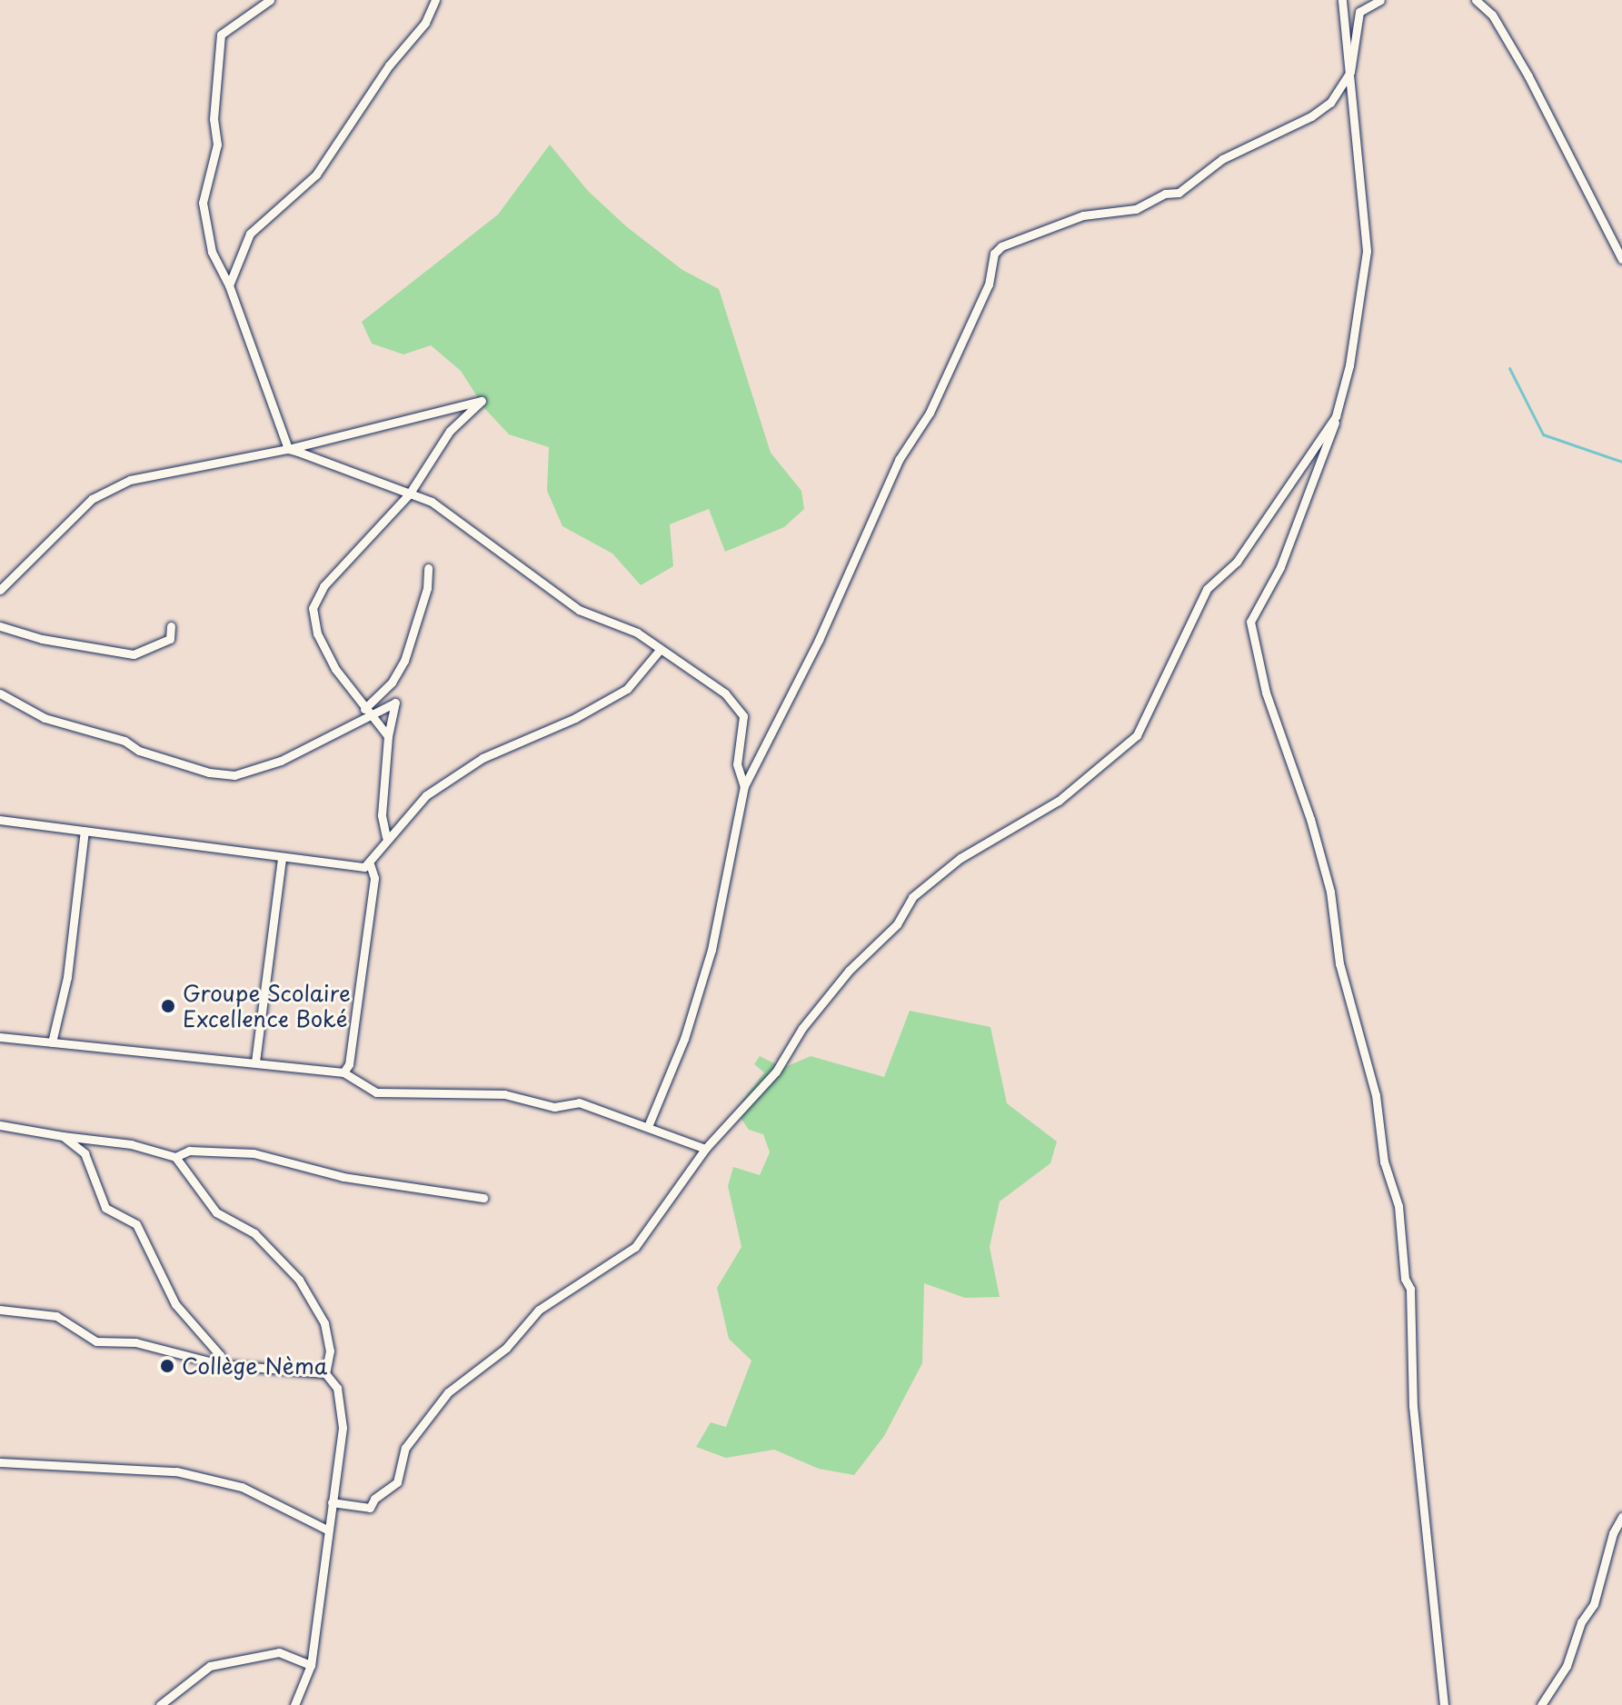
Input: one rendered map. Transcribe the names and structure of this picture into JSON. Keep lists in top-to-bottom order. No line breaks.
{"places":["Groupe Scolaire Excellence Boké","Collège Nèma"]}
